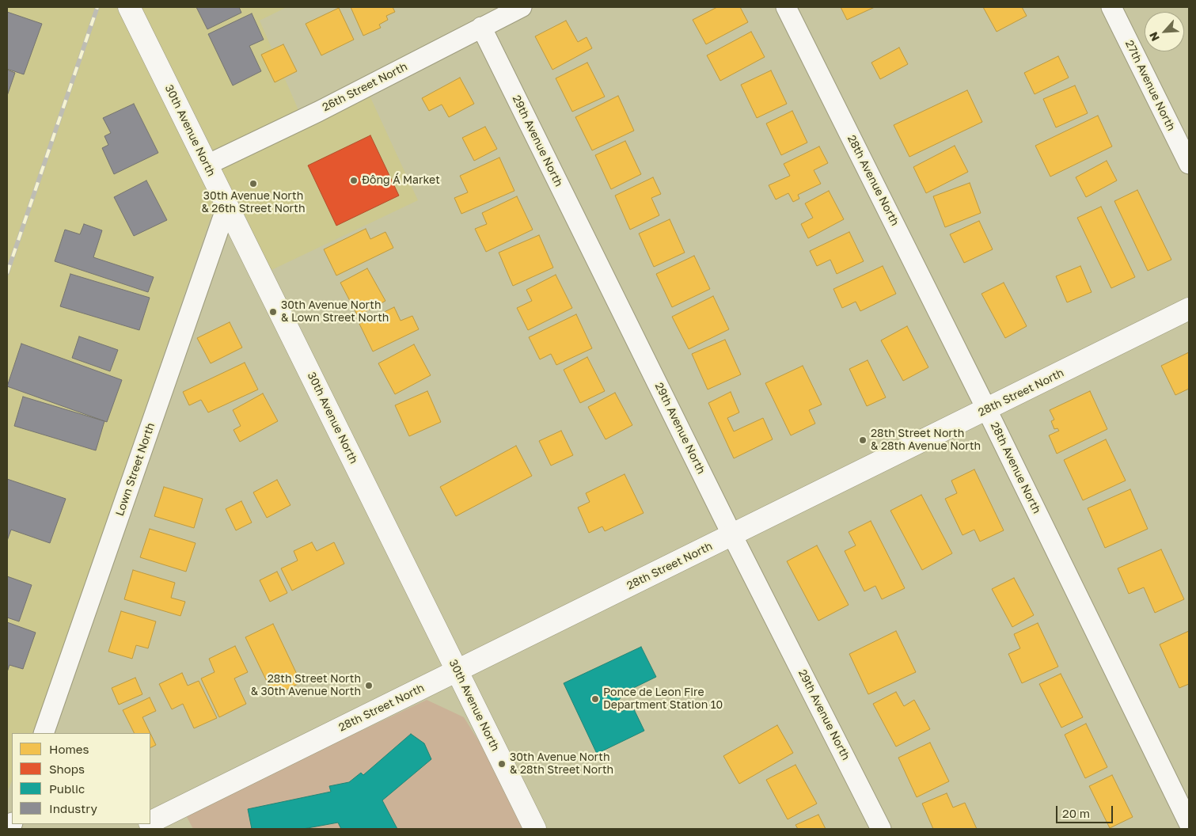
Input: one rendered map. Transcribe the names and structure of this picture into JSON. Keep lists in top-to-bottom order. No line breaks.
{"streets":{"street":["27th Avenue North","26th Street North","30th Avenue North","29th Avenue North","28th Avenue North","28th Street North","Lown Street North"]},"crossings":[["26th Street North","30th Avenue North"],["26th Street North","29th Avenue North"],["30th Avenue North","28th Street North"],["30th Avenue North","Lown Street North"],["29th Avenue North","28th Street North"],["28th Avenue North","28th Street North"]],"places":["Đông Á Market","30th Avenue North & 26th Street North","30th Avenue North & Lown Street North","28th Street North & 28th Avenue North","28th Street North & 30th Avenue North","Ponce de Leon Fire Department Station 10","30th Avenue North & 28th Street North"],"legend":["Homes","Shops","Public","Industry"],"scale_bar":"20 m","north":"bottom left"}
